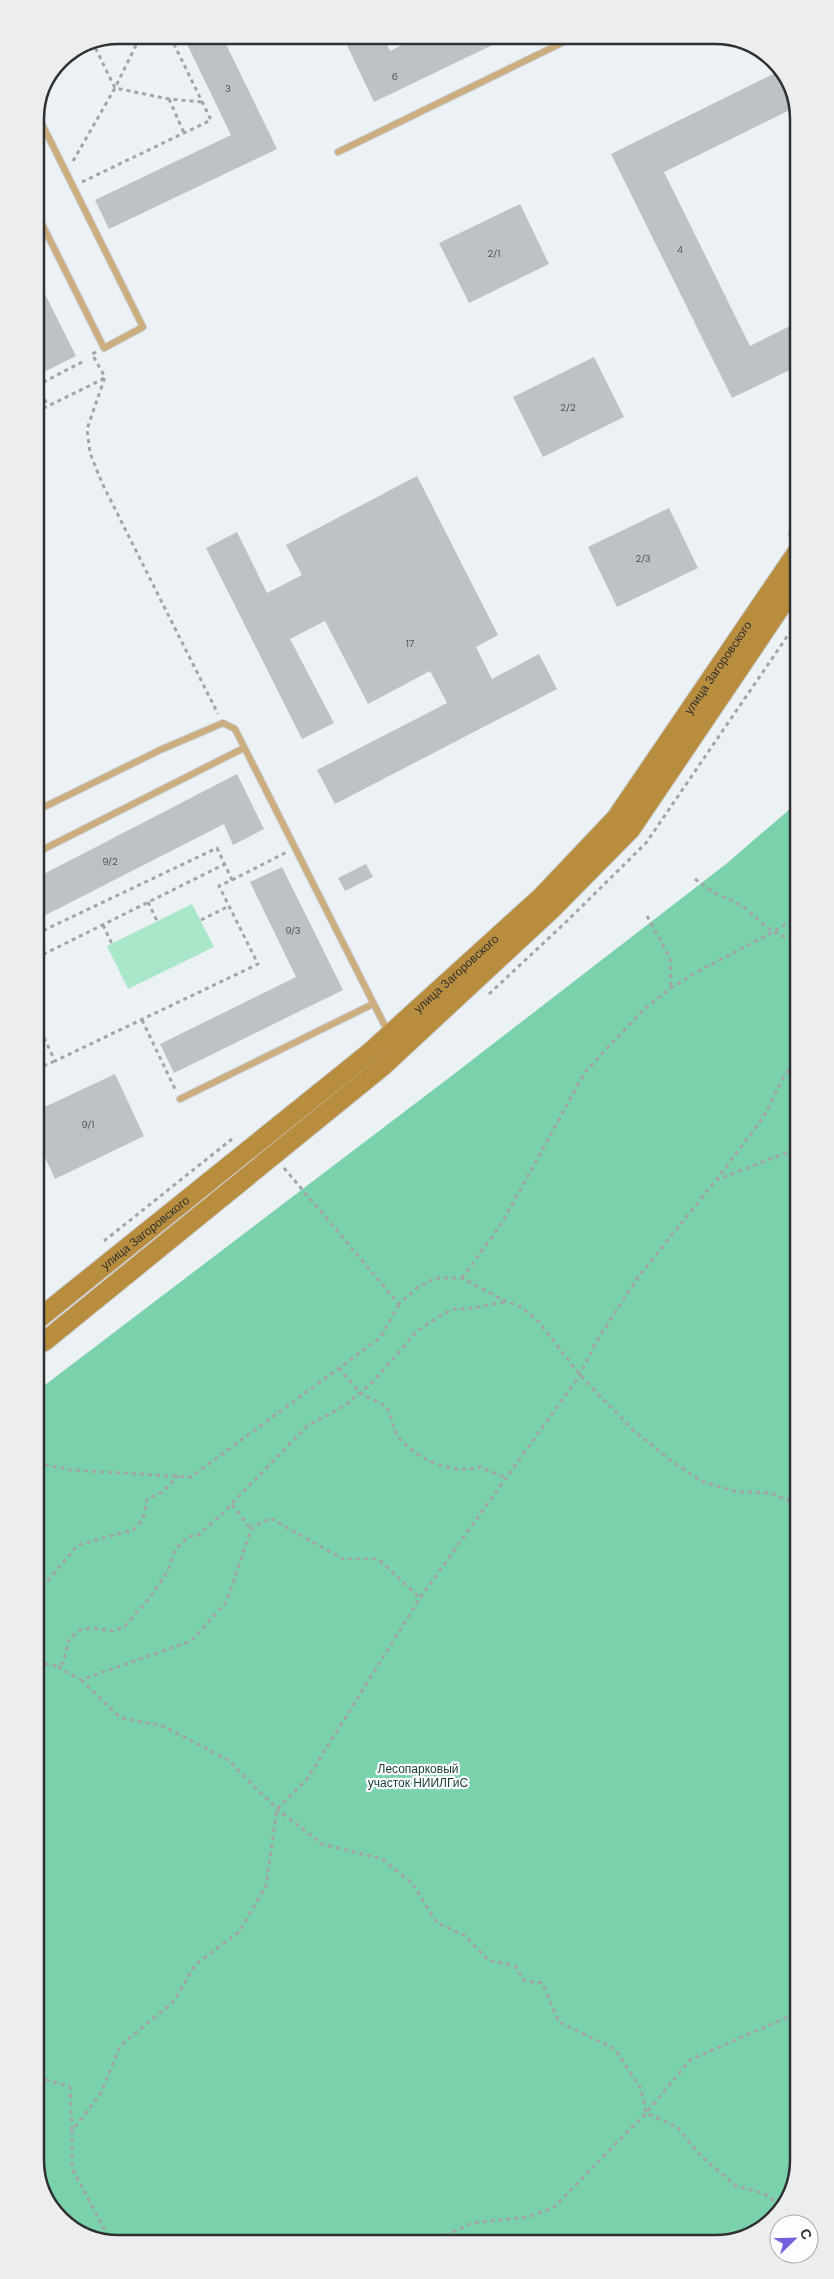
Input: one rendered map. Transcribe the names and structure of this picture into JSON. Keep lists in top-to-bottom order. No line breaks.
{"streets":{"street":["улица Загоровского"]},"parks":["Лесопарковый участок НИИЛГиС"],"house_numbers":["6","3","4","2/1","2/2","2/3","17","9/2","9/3","9/1"],"north":"top right"}
